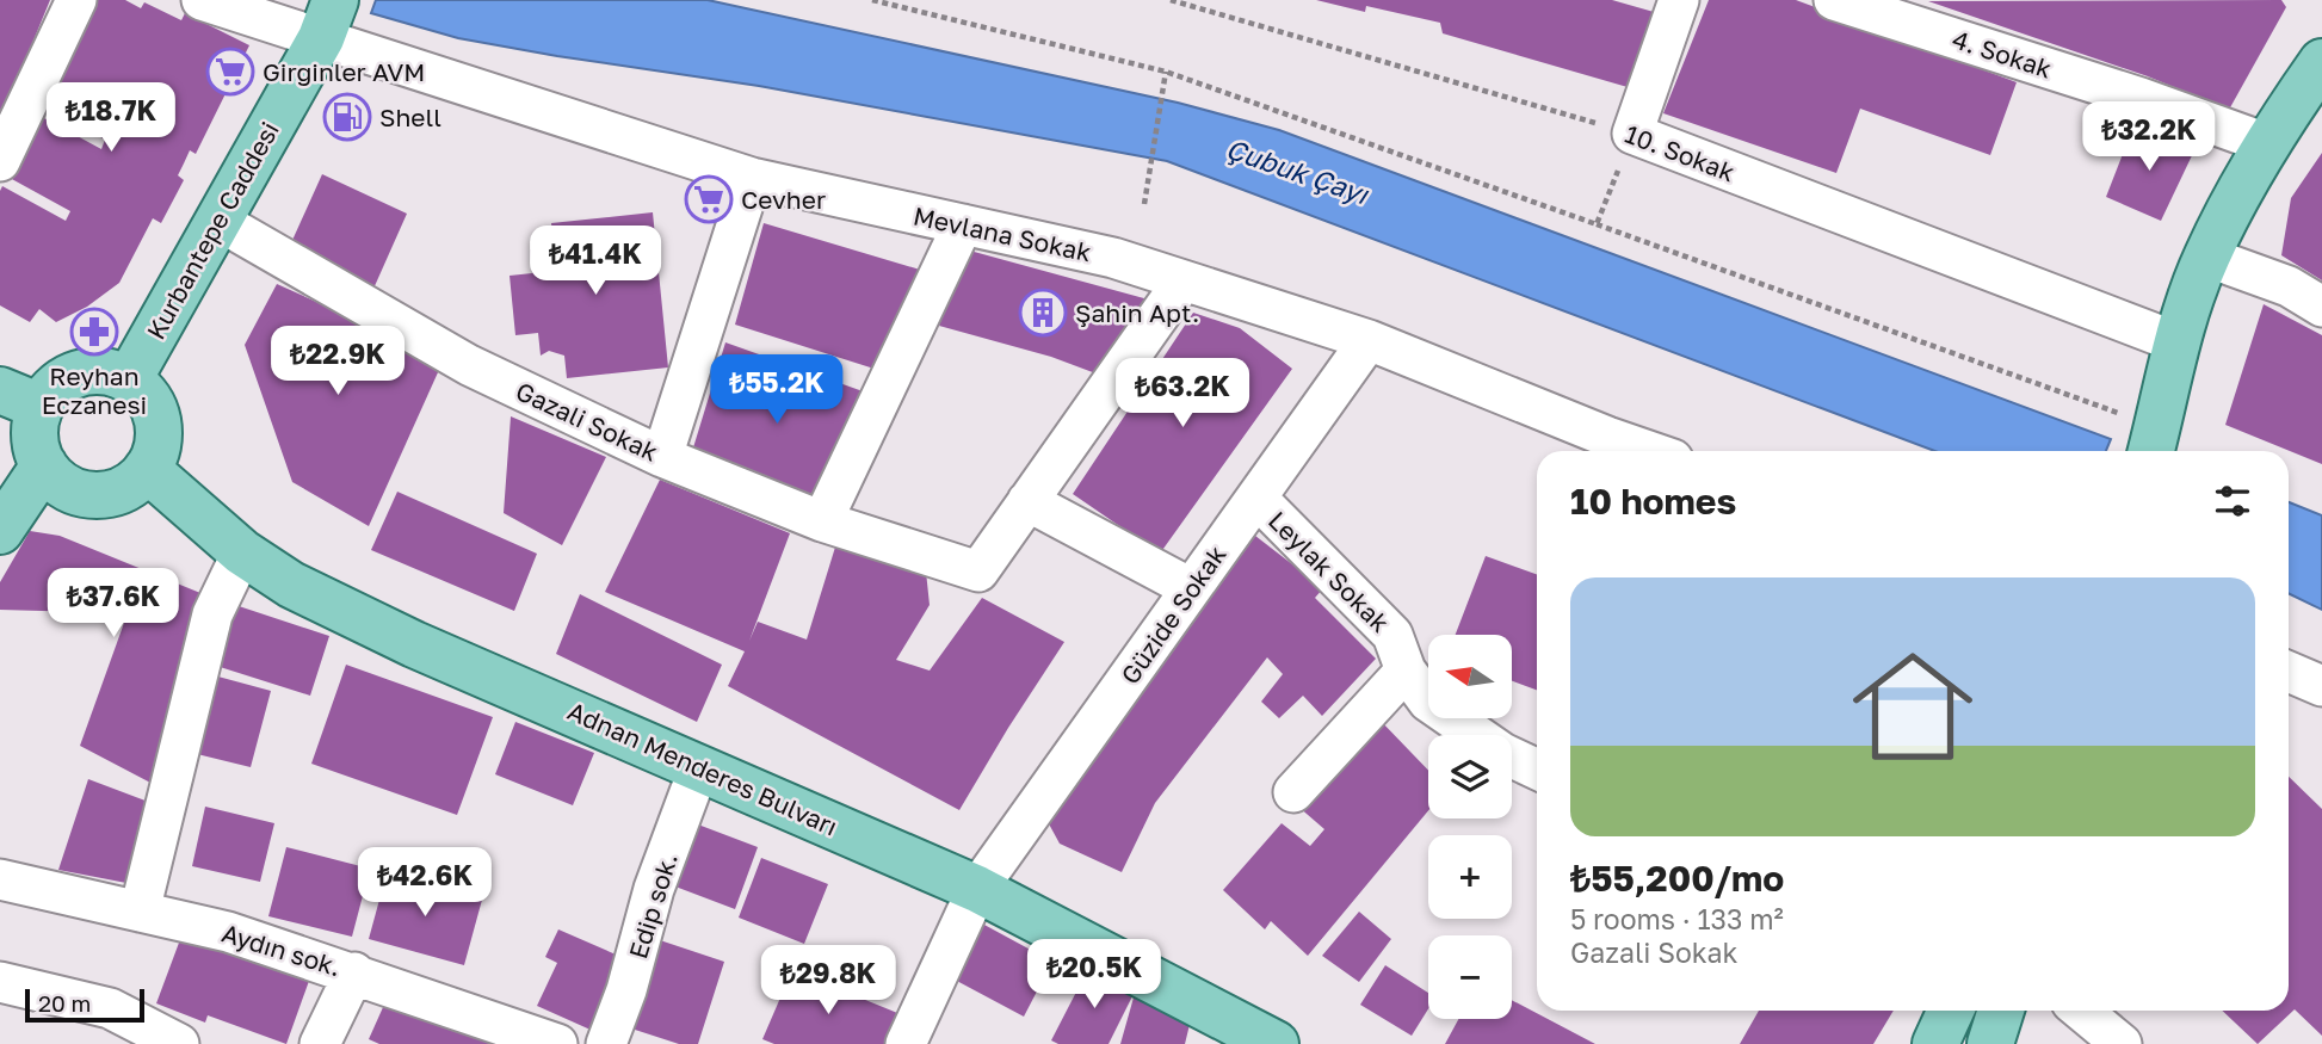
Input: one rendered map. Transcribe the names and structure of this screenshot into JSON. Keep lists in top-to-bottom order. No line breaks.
{"streets":{"main road":["Kurbantepe Caddesi","Adnan Menderes Bulvarı"],"street":["4. Sokak","10. Sokak","Mevlana Sokak","Gazali Sokak","Leylak Sokak","Güzide Sokak","Edip sok.","Aydın sok."]},"crossings":[["Kurbantepe Caddesi","Mevlana Sokak"],["Kurbantepe Caddesi","Gazali Sokak"],["Kurbantepe Caddesi","Adnan Menderes Bulvarı"],["Mevlana Sokak","Güzide Sokak"],["Leylak Sokak","Güzide Sokak"],["Güzide Sokak","Adnan Menderes Bulvarı"],["Adnan Menderes Bulvarı","Edip sok."]],"water":["Çubuk Çayı"],"places":{"supermarket":["Girginler AVM","Cevher"],"fuel station":["Shell"],"building":["Şahin Apt."],"pharmacy":["Reyhan Eczanesi"]},"scale_bar":"20 m","north":"left","page":{"price":["₺18.7K","₺32.2K","₺41.4K","₺22.9K","₺55.2K","₺63.2K","₺37.6K","₺42.6K","₺20.5K","₺29.8K"],"heading":"10 homes","list":[{"name":"₺55,200/mo","note":"5 rooms · 133 m² · Gazali Sokak"}],"map_buttons":["+","−"],"scale":"20 m"}}
